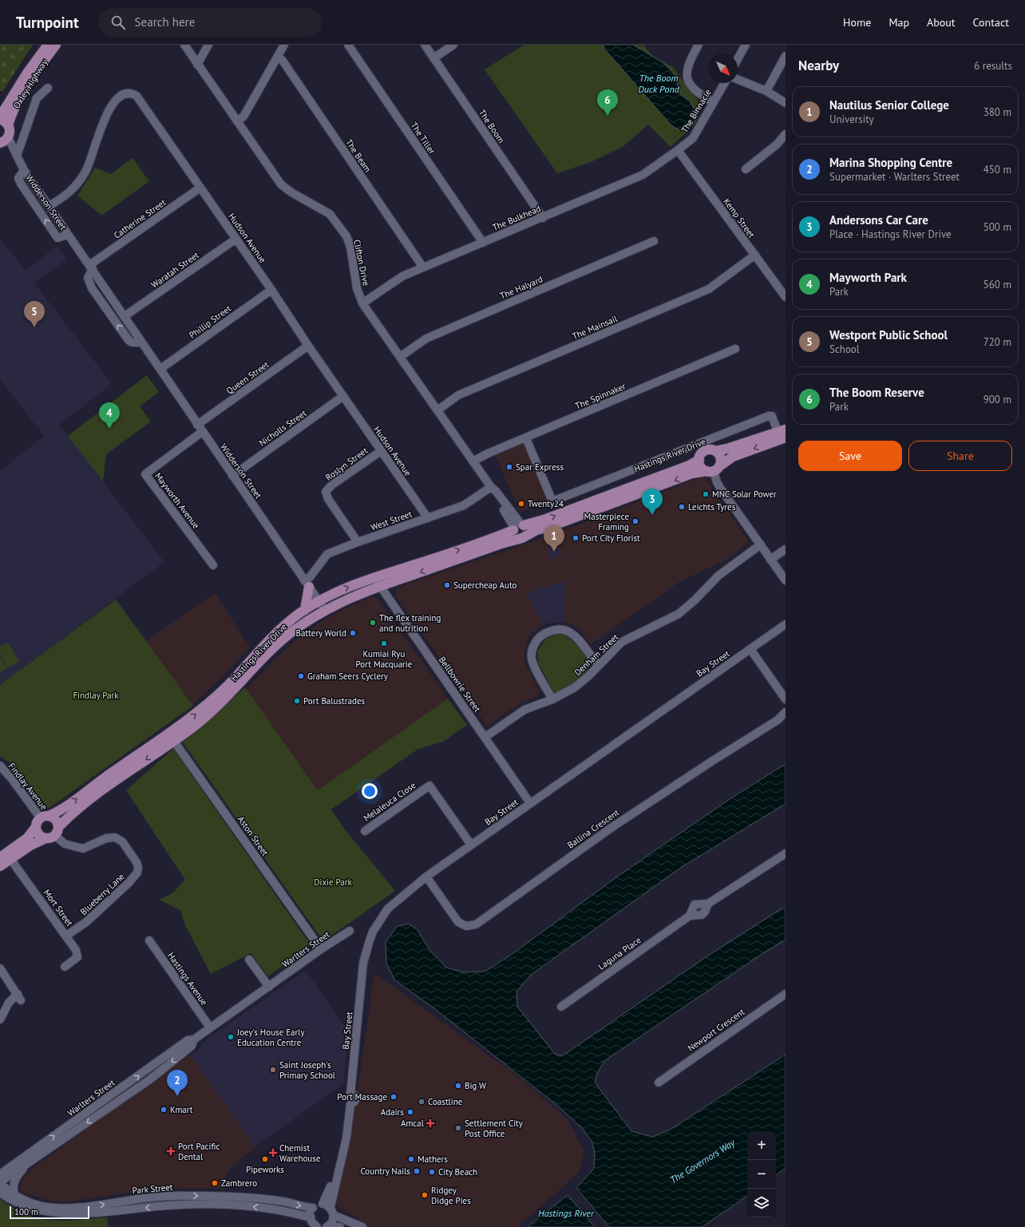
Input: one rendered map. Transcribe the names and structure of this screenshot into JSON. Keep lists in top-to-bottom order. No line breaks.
{"streets":{"main road":["Oxley Highway","Hastings River Drive"],"street":["The Binnacle","The Boom","The Tiller","The Beam","Widderson Street","The Bulkhead","Kemp Street","Catherine Street","Hudson Avenue","Clifton Drive","Waratah Street","The Halyard","Phillip Street","The Mainsail","Queen Street","The Spinnaker","Nicholls Street","Roslyn Street","Mayworth Avenue","West Street","Denham Street","Bay Street","Bellbowrie Street","Findlay Avenue","Melaleuca Close","Ballina Crescent","Aston Street","Blueberry Lane","Mort Street","Warlters Street","Laguna Place","Hastings Avenue","Newport Crescent","Park Street"]},"crossings":[["Oxley Highway","Widderson Street"],["The Binnacle","The Bulkhead"],["The Binnacle","Kemp Street"],["The Boom","The Bulkhead"],["The Tiller","The Bulkhead"],["The Beam","The Bulkhead"],["Widderson Street","Catherine Street"],["Widderson Street","Hudson Avenue"],["Widderson Street","Waratah Street"],["Widderson Street","Phillip Street"],["Widderson Street","Queen Street"],["Widderson Street","Nicholls Street"],["Widderson Street","Hastings River Drive"],["Widderson Street","Mayworth Avenue"],["Widderson Street","West Street"],["The Bulkhead","Kemp Street"],["The Bulkhead","Clifton Drive"],["Kemp Street","The Mainsail"],["Catherine Street","Hudson Avenue"],["Hudson Avenue","Waratah Street"],["Hudson Avenue","Phillip Street"],["Hudson Avenue","Queen Street"],["Hudson Avenue","Nicholls Street"],["Hudson Avenue","Roslyn Street"],["Hudson Avenue","West Street"],["Clifton Drive","The Halyard"],["Clifton Drive","The Mainsail"],["Clifton Drive","The Spinnaker"],["Clifton Drive","Hastings River Drive"],["Clifton Drive","West Street"],["Queen Street","Mayworth Avenue"],["The Spinnaker","Hastings River Drive"],["Hastings River Drive","Bellbowrie Street"],["Hastings River Drive","Findlay Avenue"],["Hastings River Drive","Aston Street"],["Hastings River Drive","Blueberry Lane"],["Hastings River Drive","Mort Street"],["Roslyn Street","West Street"],["Denham Street","Bellbowrie Street"],["Bay Street","Bellbowrie Street"],["Bay Street","Melaleuca Close"],["Bay Street","Ballina Crescent"],["Aston Street","Warlters Street"],["Blueberry Lane","Mort Street"],["Warlters Street","Hastings Avenue"],["Warlters Street","Park Street"]],"water":["The Boom Duck Pond","The Governors Way","Hastings River"],"parks":["Findlay Park","Dixie Park"],"places":{"other":["Spar Express","MNC Solar Power","Twenty24","Leichts Tyres","Masterpiece Framing","Port City Florist","Supercheap Auto","The flex training and nutrition","Battery World","Kumiai Ryu Port Macquarie","Graham Seers Cyclery","Port Balustrades","Joey's House Early Education Centre","Saint Joseph's Primary School","Big W","Port Massage","Coastline","Kmart","Adairs","Settlement City Post Office","Pipeworks","Mathers","Country Nails","City Beach","Zambrero","Ridgey Didge Pies"],"health":["Amcal","Port Pacific Dental","Chemist Warehouse"]},"scale_bar":"100 m","north":"bottom right","page":{"header":"Turnpoint","search":"Search here","nav":["Home","Map","About","Contact"],"heading":["Nearby","6 results"],"list":[{"mark":"1","name":"Nautilus Senior College","note":"University","value":"380 m"},{"mark":"2","name":"Marina Shopping Centre","note":"Supermarket · Warlters Street","value":"450 m"},{"mark":"3","name":"Andersons Car Care","note":"Place · Hastings River Drive","value":"500 m"},{"mark":"4","name":"Mayworth Park","note":"Park","value":"560 m"},{"mark":"5","name":"Westport Public School","note":"School","value":"720 m"},{"mark":"6","name":"The Boom Reserve","note":"Park","value":"900 m"}],"pins":["6","5","4","3","1","2"],"buttons":["Save","Share"],"map_buttons":["+","−"],"scale":"100 m"}}
